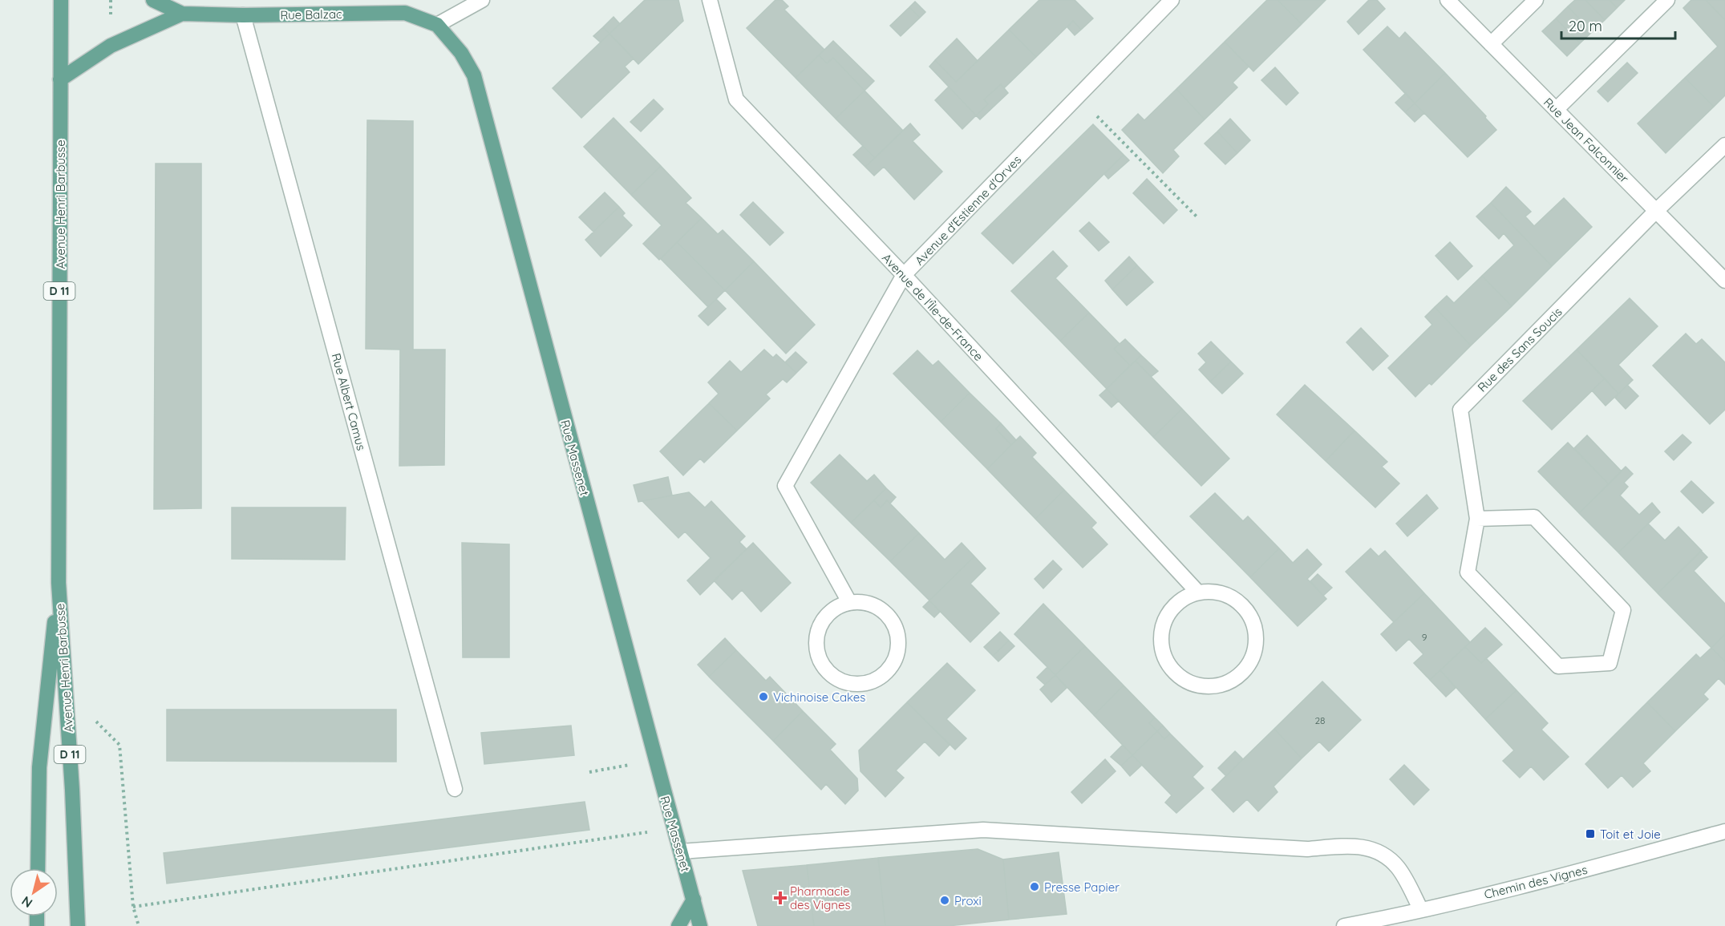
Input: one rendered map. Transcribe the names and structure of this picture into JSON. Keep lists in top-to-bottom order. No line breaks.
{"streets":{"main road":["Rue Balzac","Avenue Henri Barbusse","D 11","Rue Massenet"],"street":["Rue Jean Falconnier","Avenue d'Estienne d'Orves","Avenue de l'Île-de-France","Rue des Sans Soucis","Rue Albert Camus","Chemin des Vignes"]},"crossings":[["Rue Balzac","Avenue Henri Barbusse"],["Rue Balzac","Rue Albert Camus"],["Rue Balzac","Rue Massenet"],["Rue Jean Falconnier","Rue des Sans Soucis"],["Avenue d'Estienne d'Orves","Avenue de l'Île-de-France"]],"places":{"other":["Vichinoise Cakes","Presse Papier","Proxi"],"transit":["Toit et Joie"],"health":["Pharmacie des Vignes"]},"house_numbers":["9","28"],"scale_bar":"20 m","north":"bottom left"}
